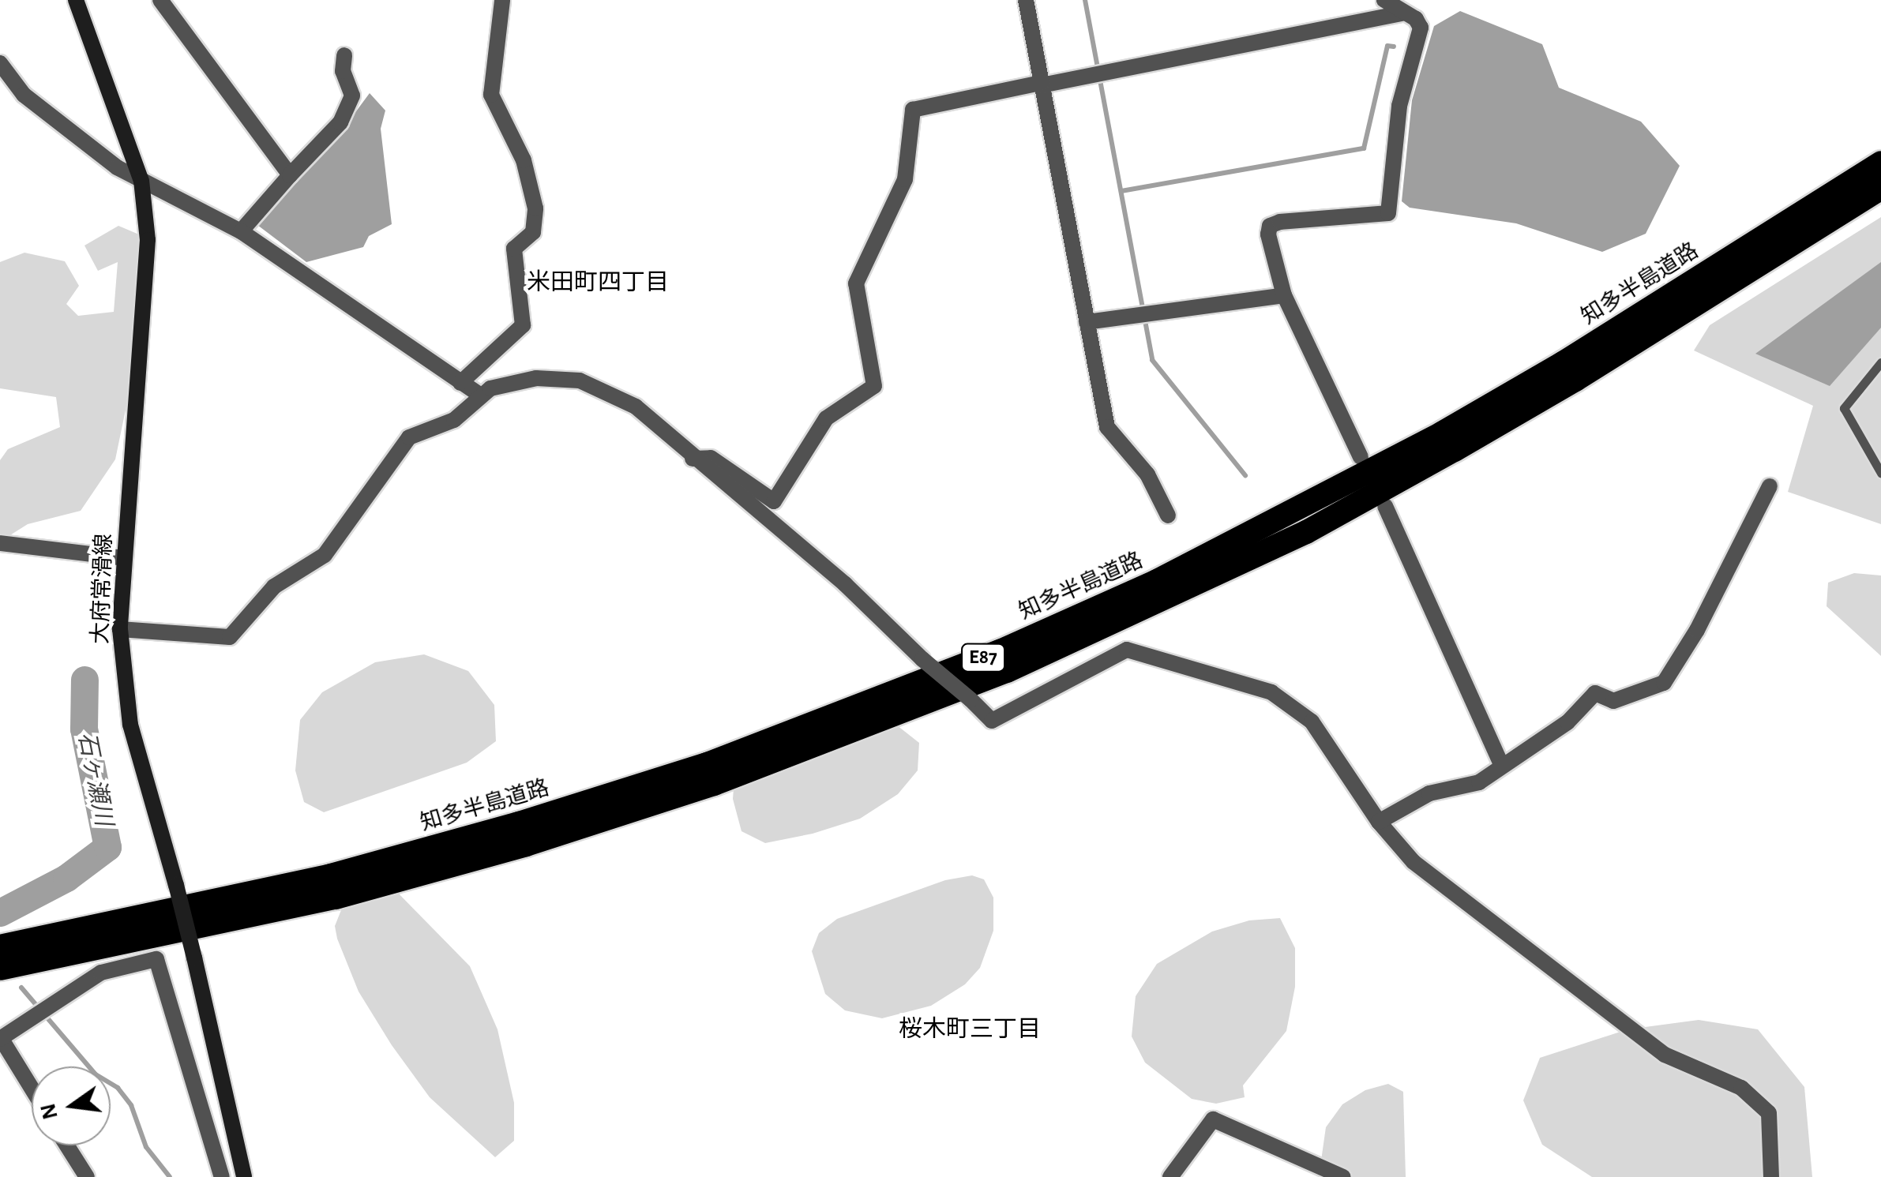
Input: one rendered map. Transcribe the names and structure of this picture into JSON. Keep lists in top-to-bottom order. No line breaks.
{"streets":{"highway":["知多半島道路","E87"],"main road":["大府常滑線"]},"districts":["米田町四丁目","桜木町三丁目"],"water":["石ヶ瀬川"],"north":"left"}
